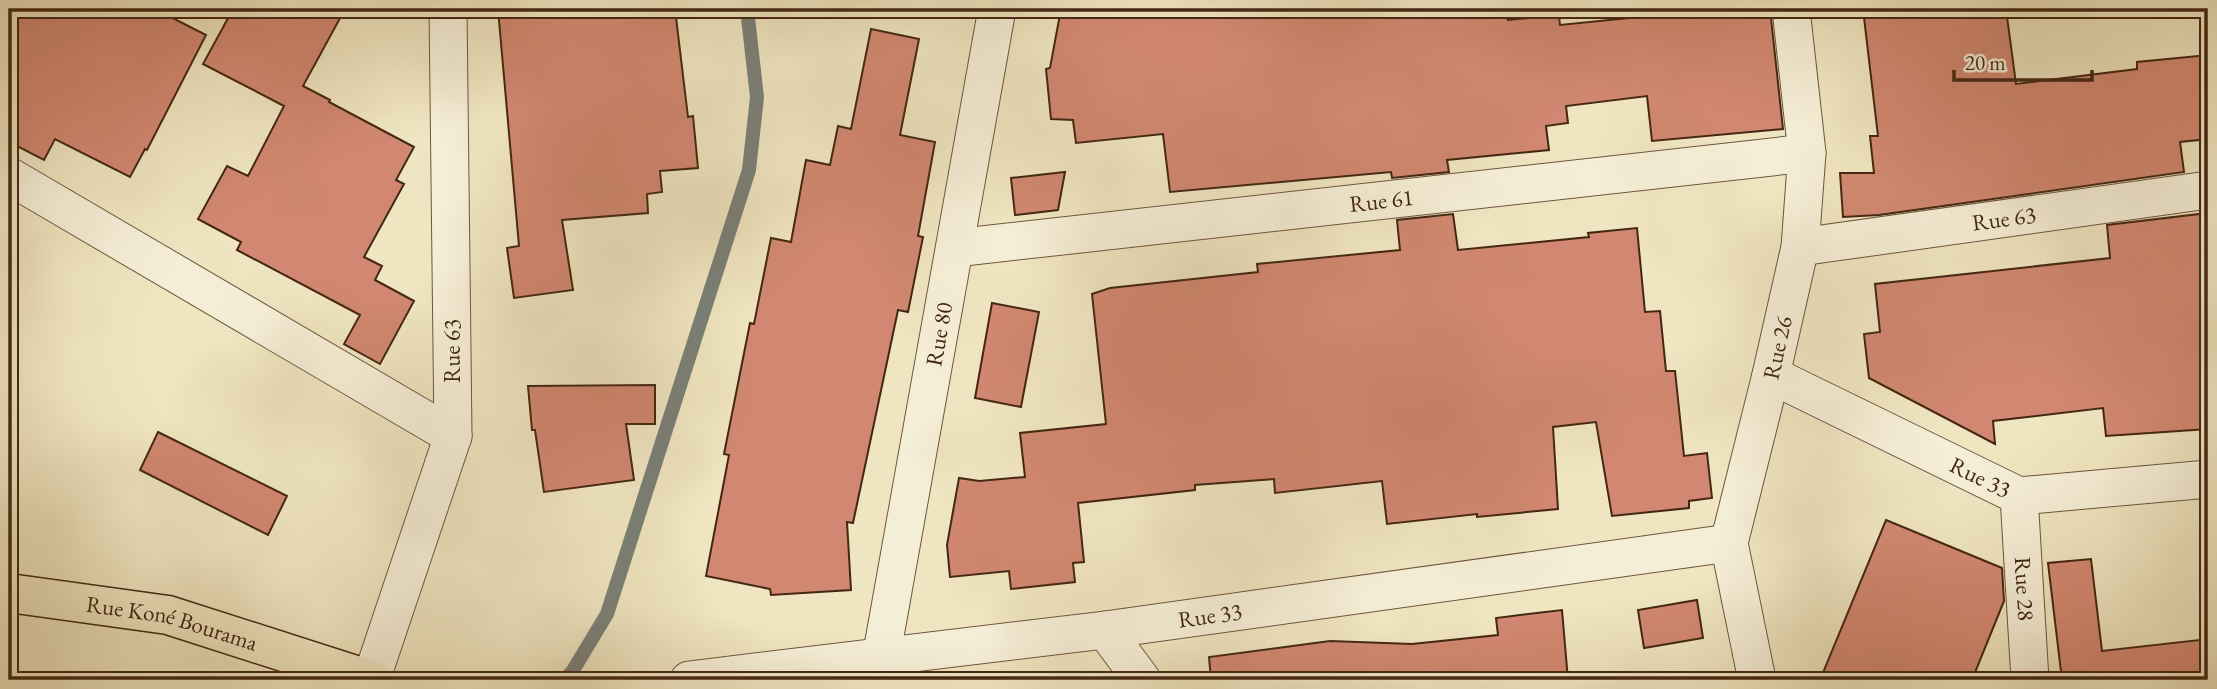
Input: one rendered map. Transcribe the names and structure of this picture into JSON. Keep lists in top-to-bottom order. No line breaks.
{"streets":{"highway":["Rue Koné Bourama"],"street":["Rue 61","Rue 63","Rue 80","Rue 26","Rue 33","Rue 28"]},"crossings":[["Rue 61","Rue 80"],["Rue 61","Rue 26"],["Rue 63","Rue 26"],["Rue 63","Rue Koné Bourama"],["Rue 80","Rue 33"],["Rue 26","Rue 33"],["Rue 33","Rue 28"]],"scale_bar":"20 m"}
